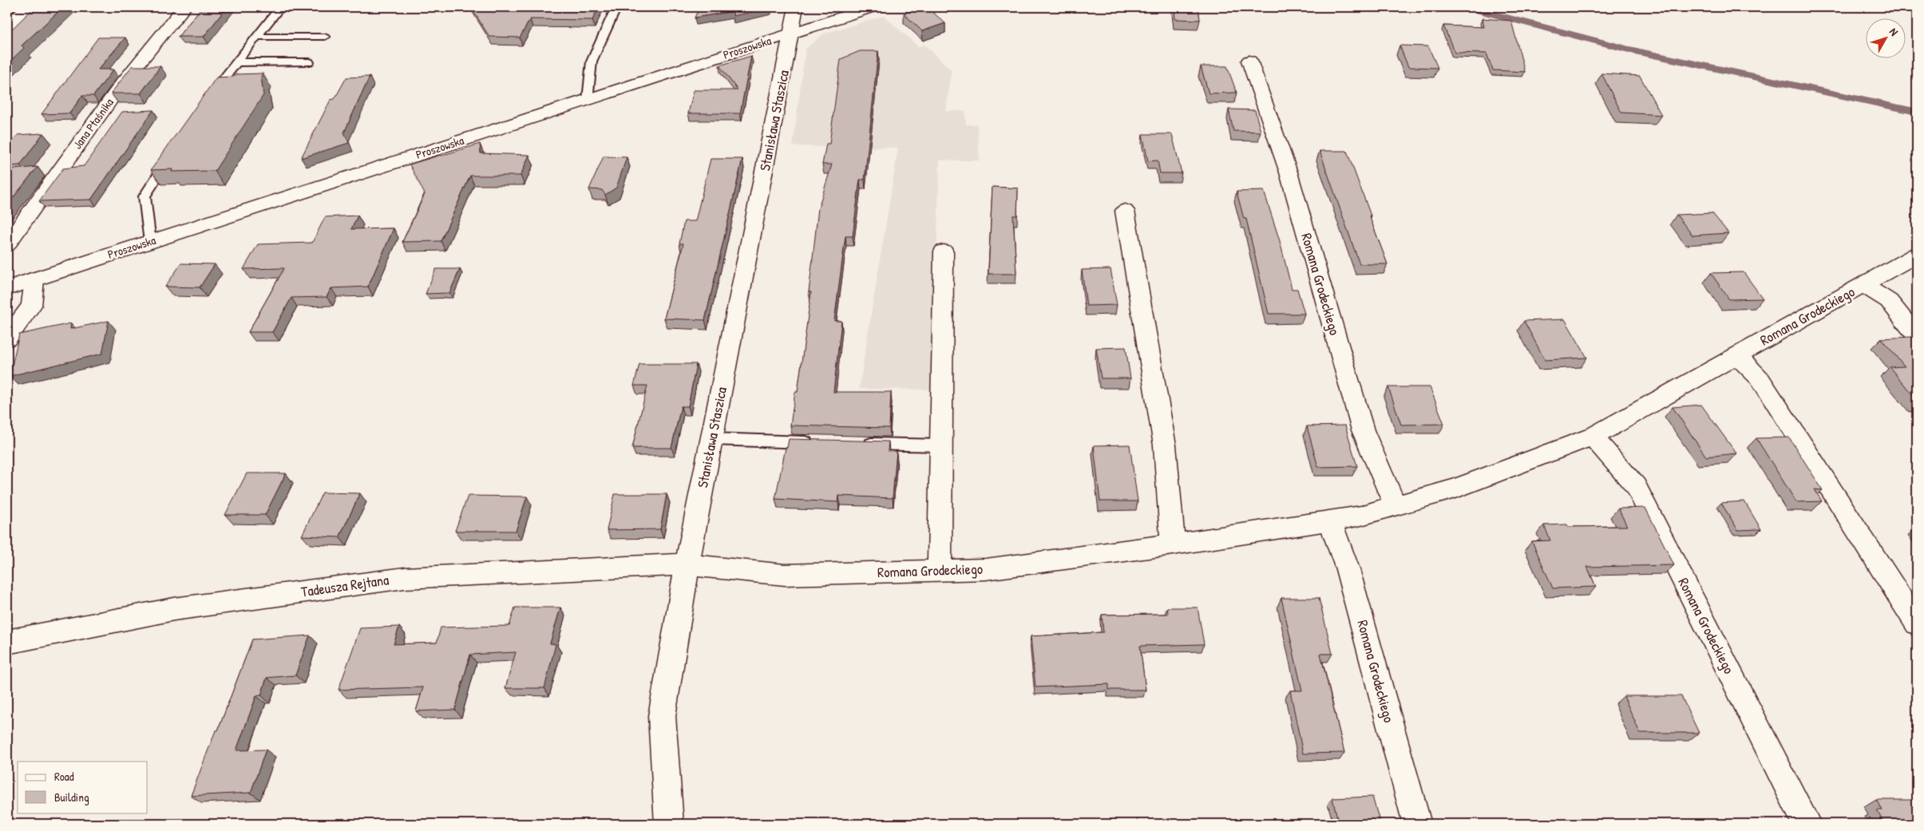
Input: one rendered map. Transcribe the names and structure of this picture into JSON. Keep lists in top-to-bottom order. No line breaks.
{"streets":{"street":["Proszowska","Stanisława Staszica","Jana Ptaśnika","Romana Grodeckiego","Tadeusza Rejtana"]},"crossings":[["Proszowska","Stanisława Staszica"],["Stanisława Staszica","Romana Grodeckiego"],["Stanisława Staszica","Tadeusza Rejtana"],["Romana Grodeckiego","Tadeusza Rejtana"]],"legend":["Road","Building"],"north":"top right"}
